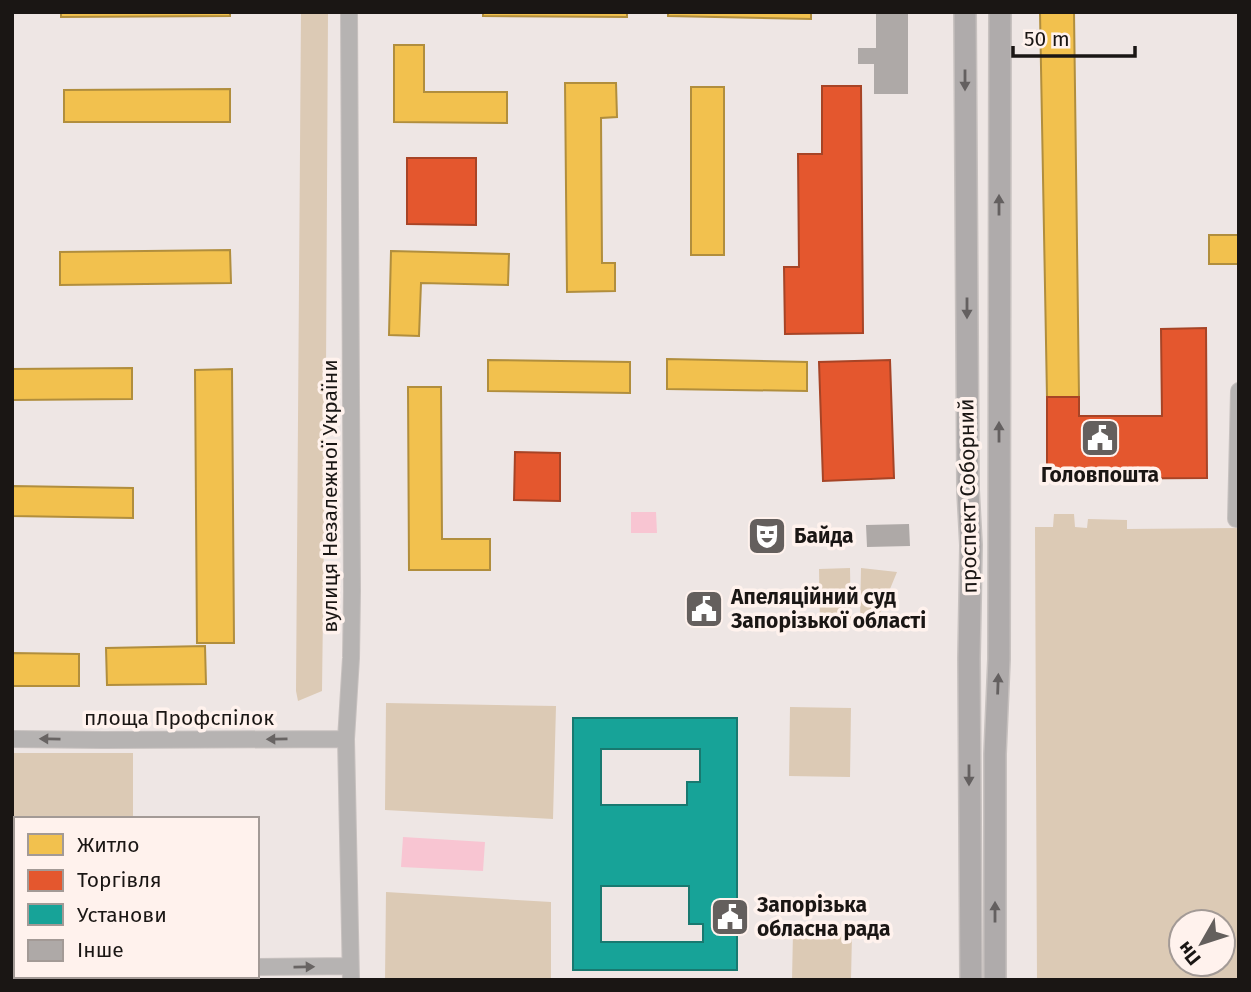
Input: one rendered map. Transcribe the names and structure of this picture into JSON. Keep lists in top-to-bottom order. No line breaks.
{"streets":{"main road":["проспект Соборний"],"street":["вулиця Незалежної України","площа Профспілок"]},"crossings":[["вулиця Незалежної України","площа Профспілок"]],"one_way":["площа Профспілок"],"places":{"public building":["Головпошта","Апеляційний суд Запорізької області","Запорізька обласна рада"],"theatre":["Байда"]},"legend":["Житло","Торгівля","Установи","Інше"],"scale_bar":"50 m","north":"bottom left"}
